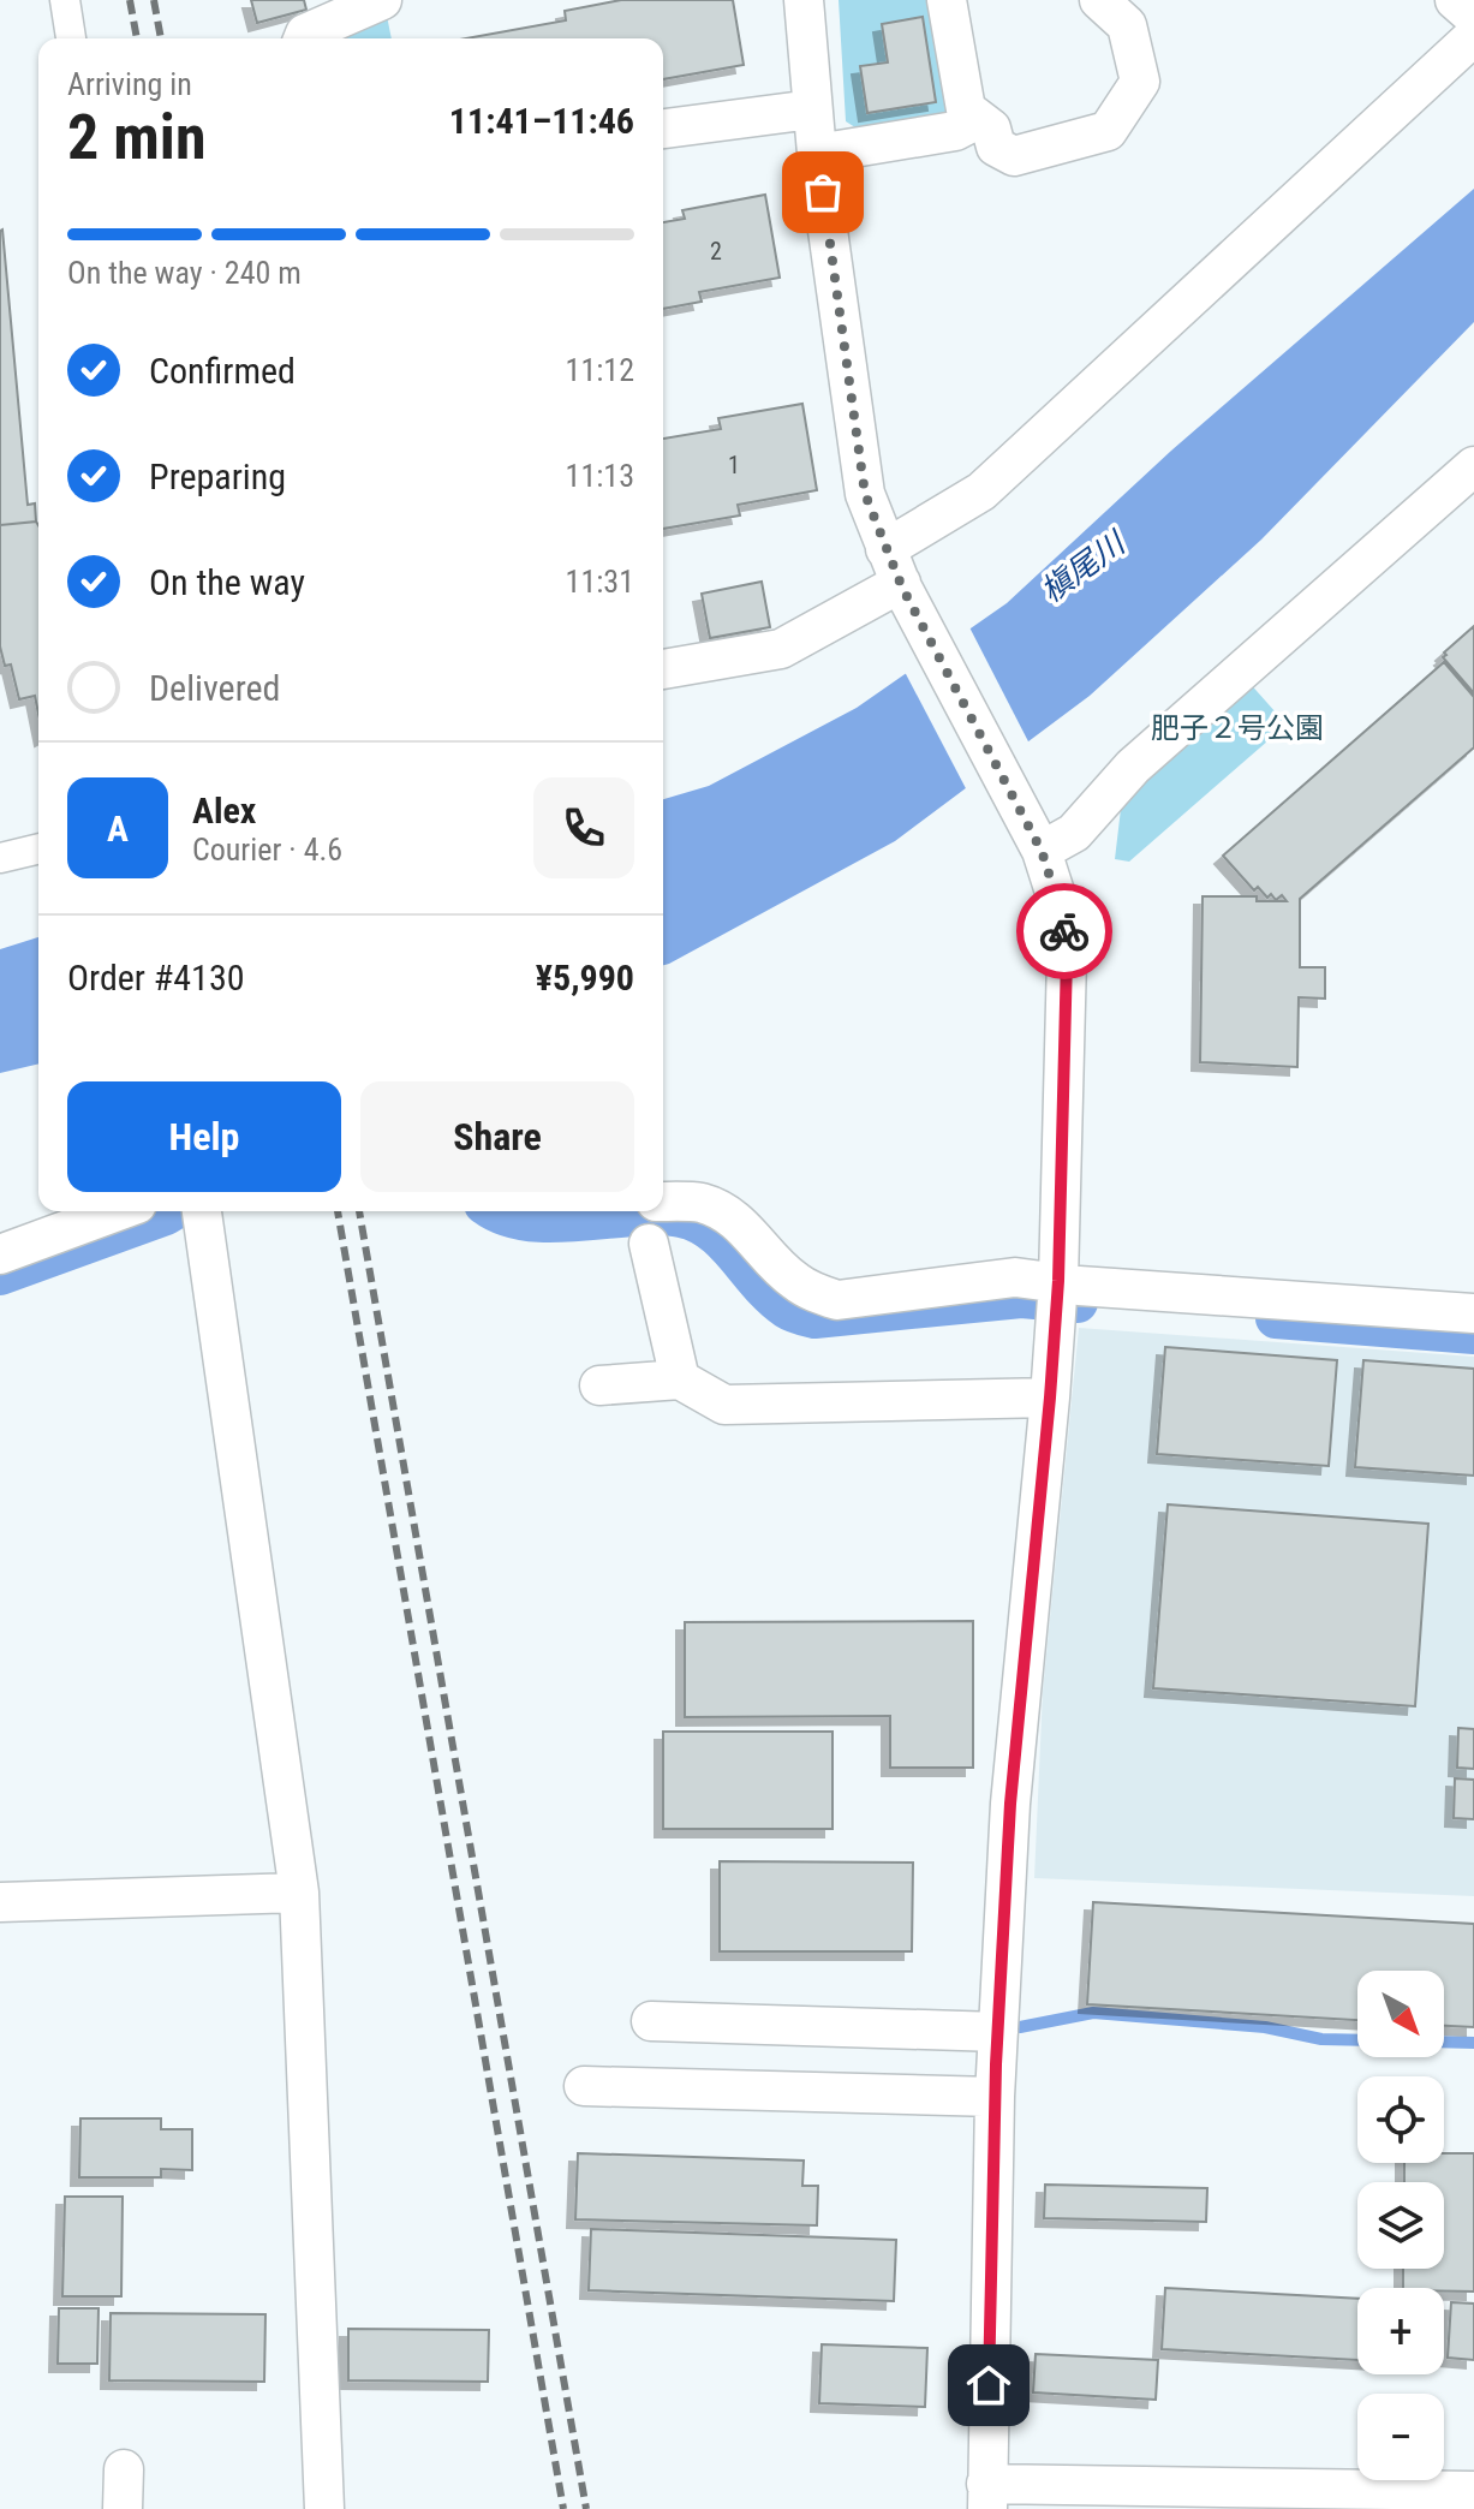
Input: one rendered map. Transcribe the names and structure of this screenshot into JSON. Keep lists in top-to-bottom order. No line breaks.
{"water":["槇尾川"],"parks":["肥子２号公園"],"house_numbers":["2","1"],"north":"bottom right","page":{"heading":["2 min","Arriving in","11:41–11:46"],"panel":["Alex","Courier · 4.6","Order #4130","¥5,990"],"bar":"On the way · 240 m","list":[["Confirmed","11:12"],["Preparing","11:13"],["On the way","11:31"],"Delivered"],"round":"A","buttons":["Help","Share"],"map_buttons":["+","−"]}}
